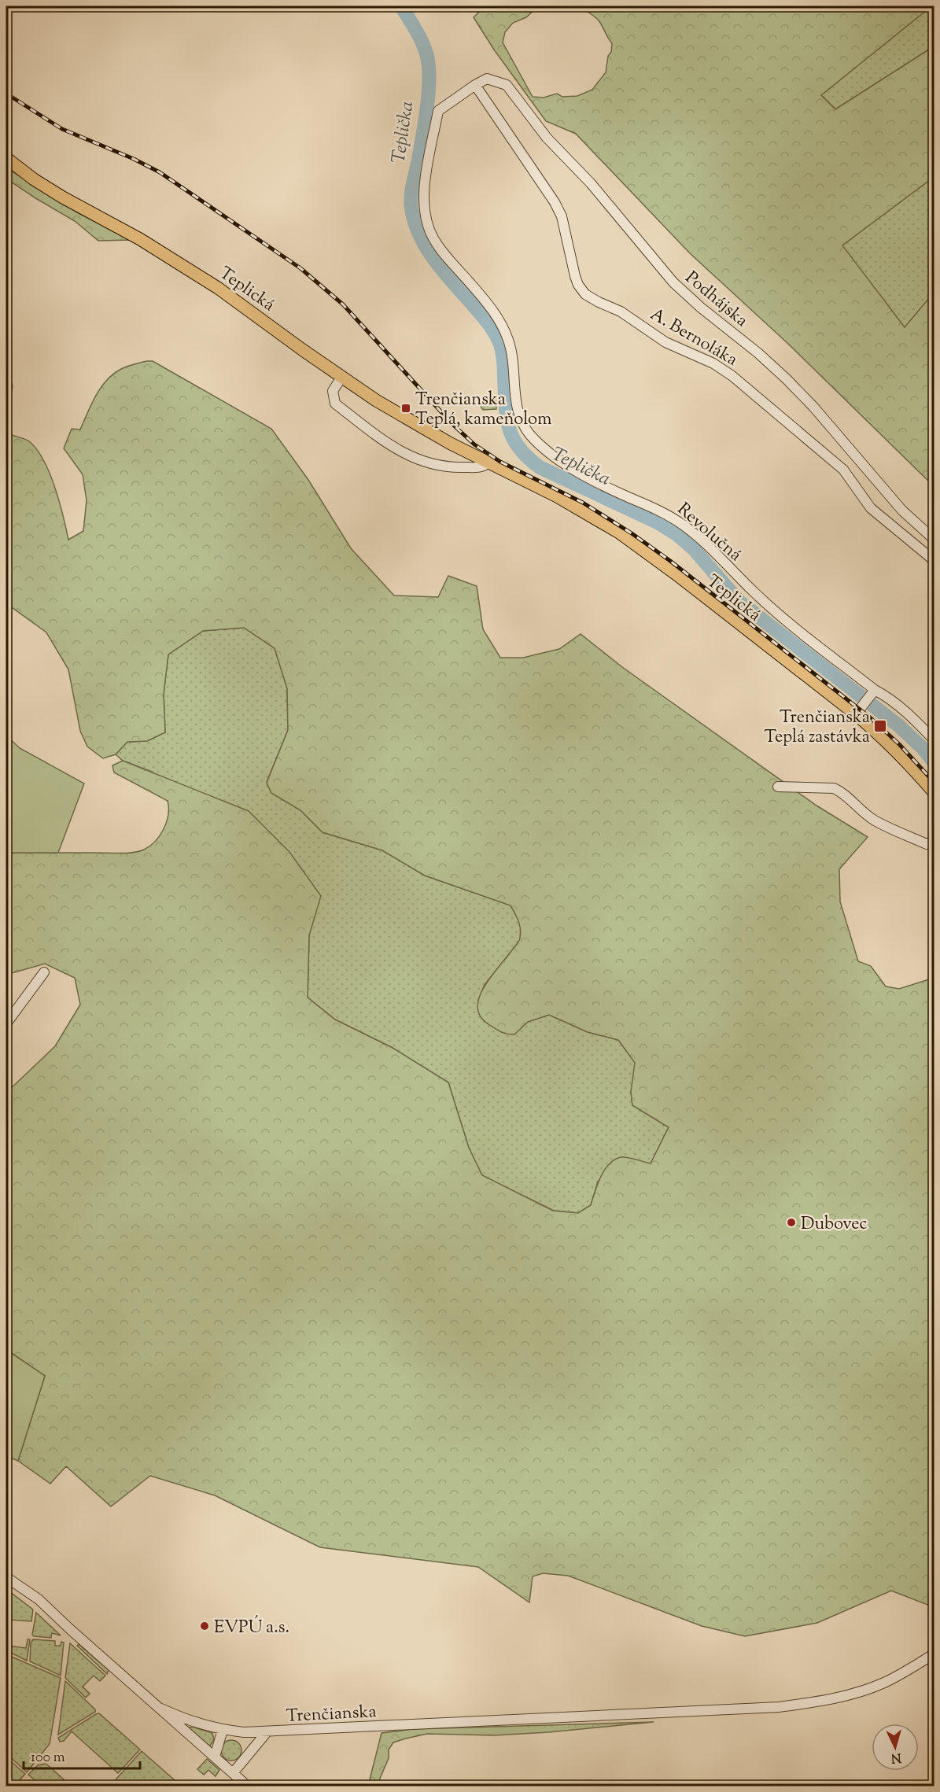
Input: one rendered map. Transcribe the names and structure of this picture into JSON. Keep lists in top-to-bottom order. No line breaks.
{"streets":{"main road":["Teplická"],"street":["Podhájska","A. Bernoláka","Revolučná","Trenčianska"]},"crossings":[["Podhájska","Revolučná"],["A. Bernoláka","Revolučná"]],"water":["Teplička"],"places":{"transit":["Trenčianska Teplá, kameňolom","Trenčianska Teplá zastávka"],"other":["Dubovec","EVPÚ a.s."]},"scale_bar":"100 m","north":"bottom"}
